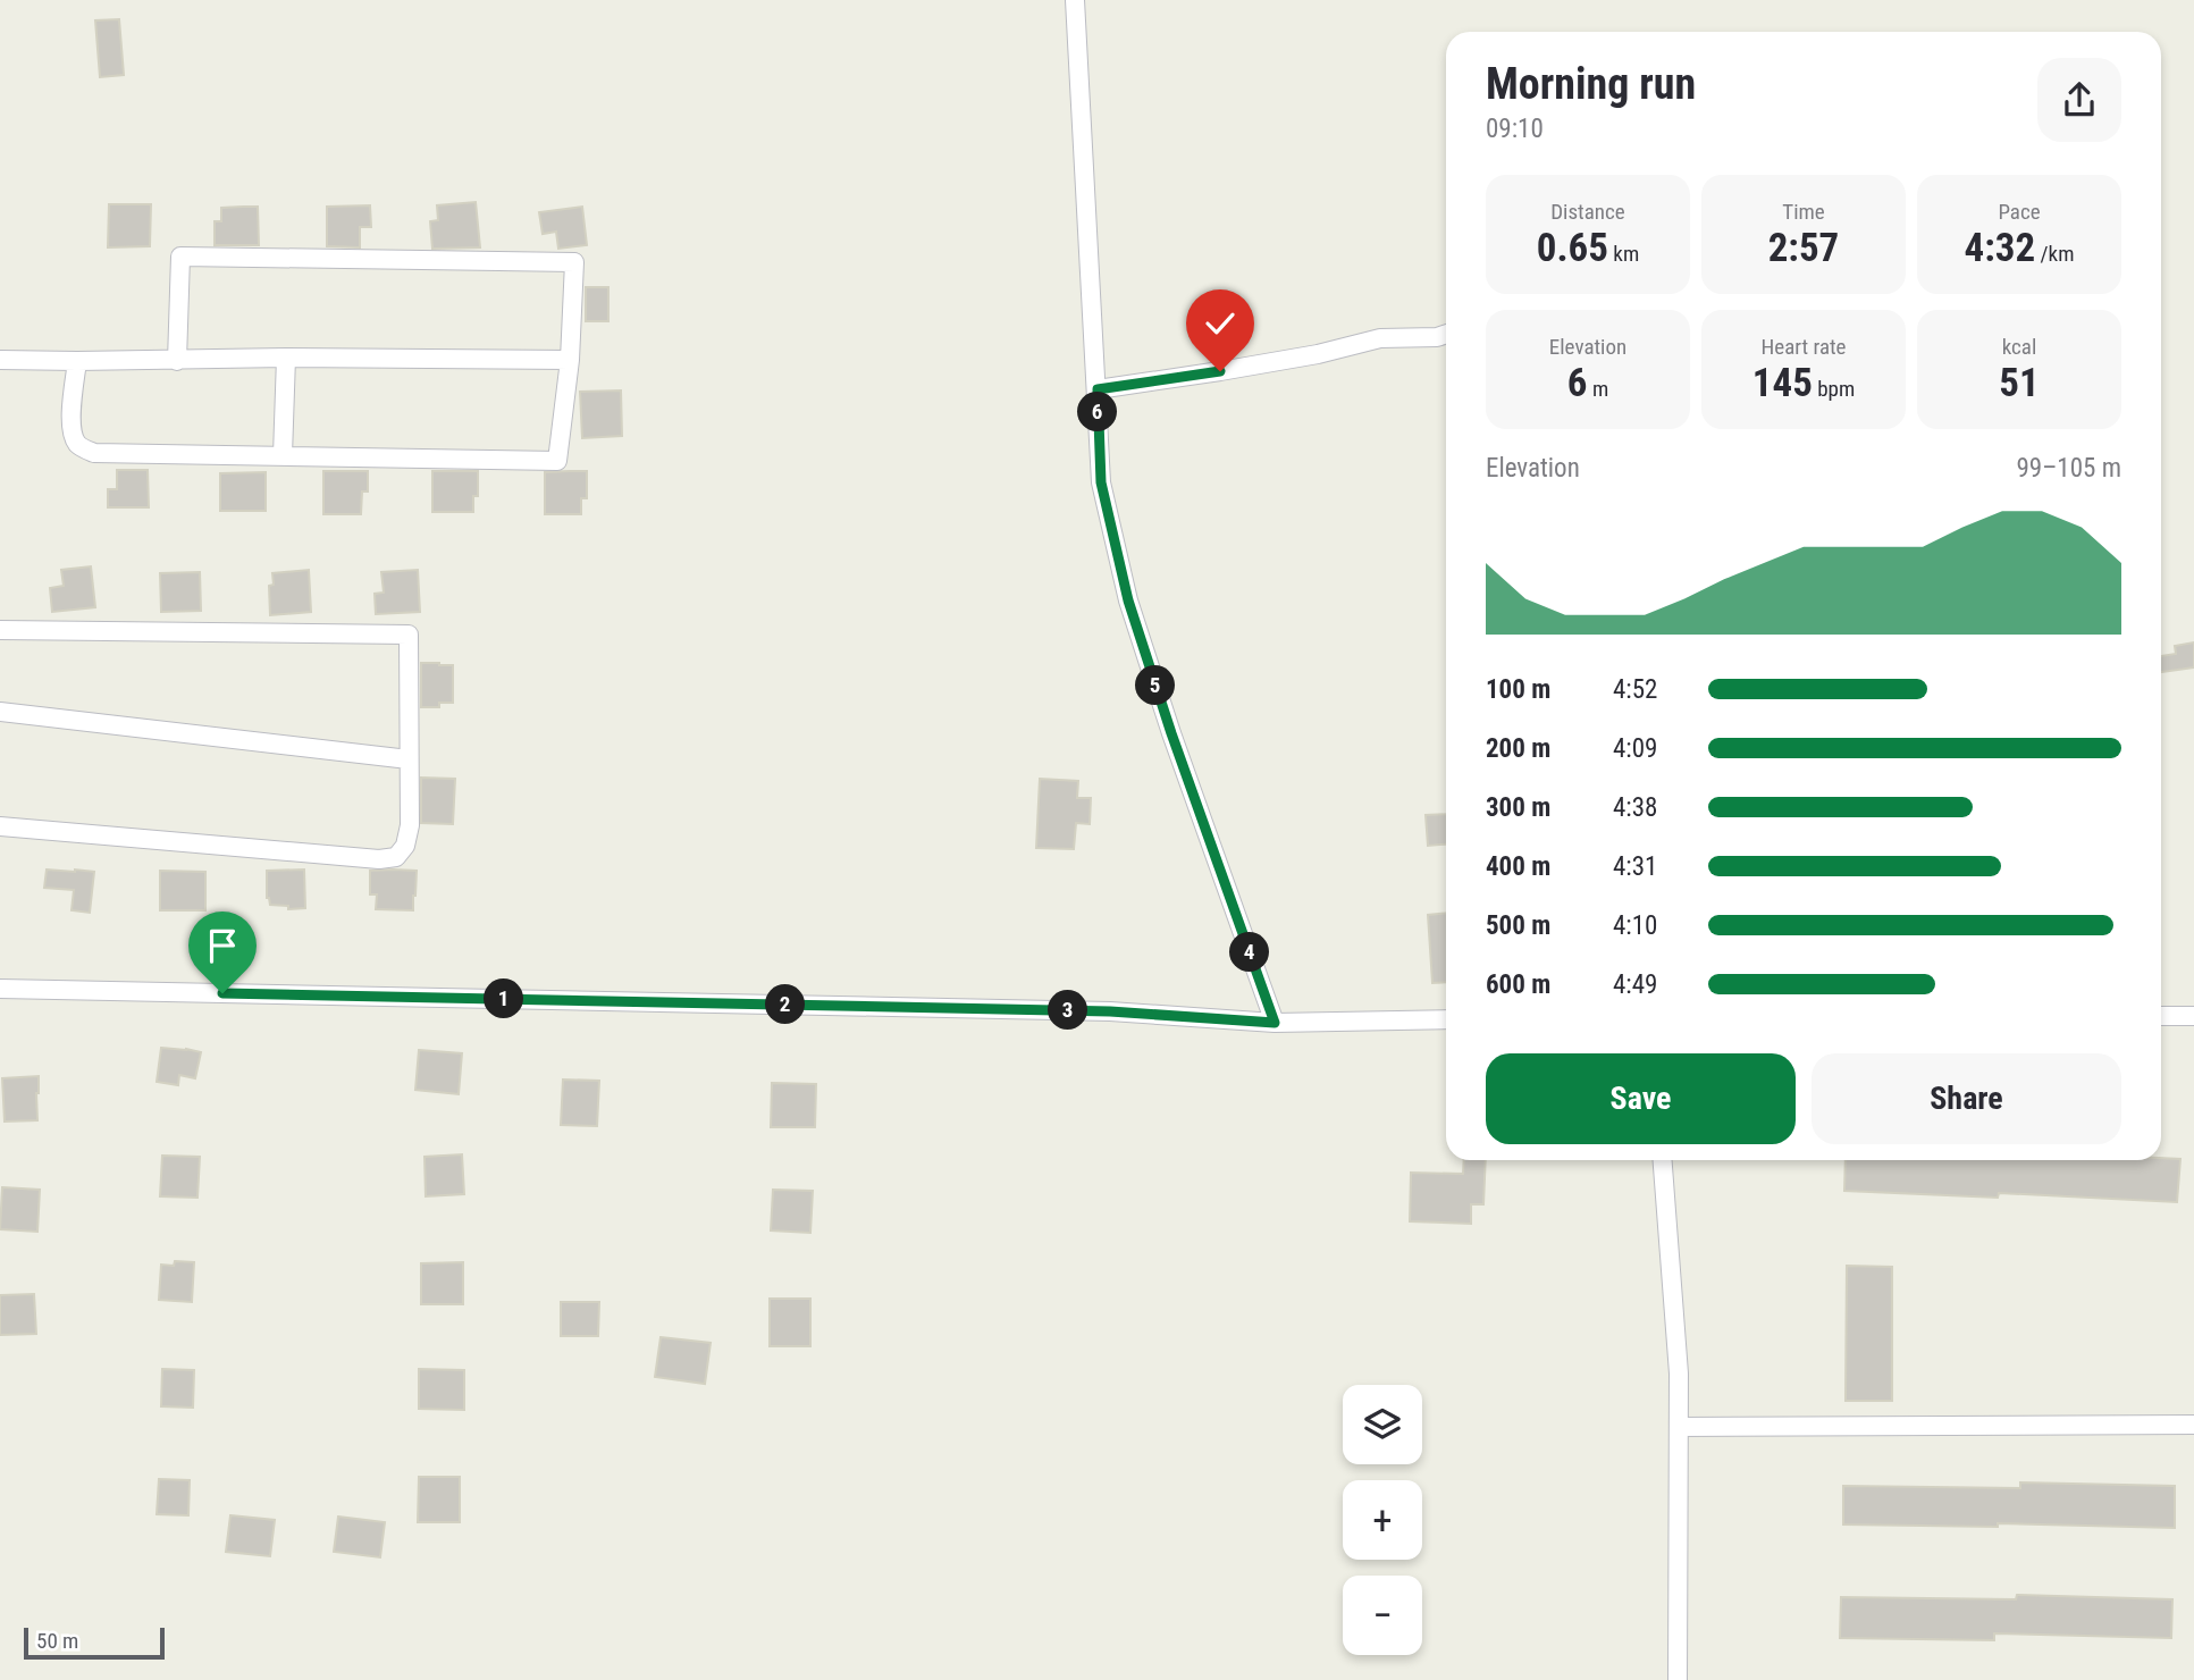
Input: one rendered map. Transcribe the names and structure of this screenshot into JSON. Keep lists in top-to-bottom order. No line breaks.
{"scale_bar":"50 m","page":{"heading":["Morning run","09:10"],"stats":[["Distance","0.65 km"],["Time","2:57"],["Pace","4:32 /km"],["Elevation","6 m"],["Heart rate","145 bpm"],["kcal","51"]],"pins":["6","5","4","1","2","3"],"chart":["Elevation","99–105 m"],"list":[{"name":"100 m","note":"4:52"},{"name":"200 m","note":"4:09"},{"name":"300 m","note":"4:38"},{"name":"400 m","note":"4:31"},{"name":"500 m","note":"4:10"},{"name":"600 m","note":"4:49"}],"buttons":["Save","Share"],"map_buttons":["+","−"],"scale":"50 m"}}
